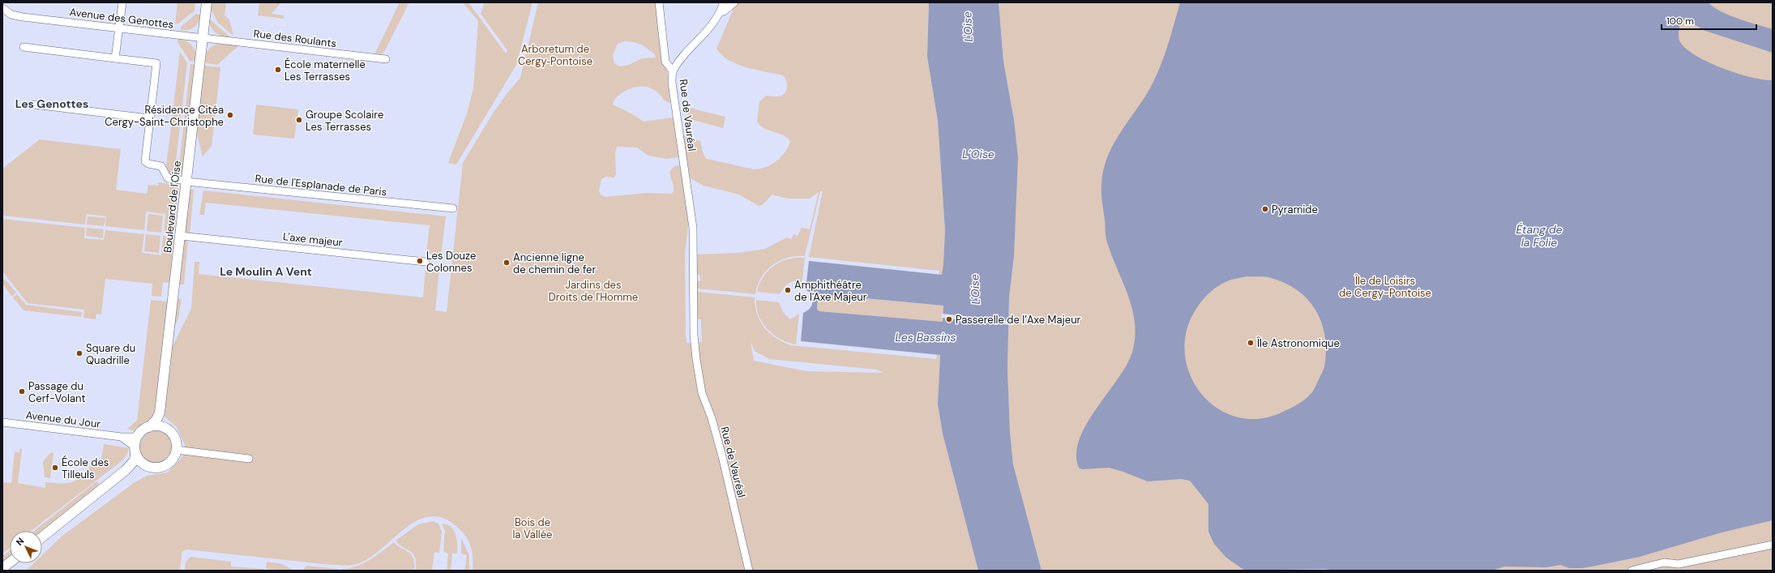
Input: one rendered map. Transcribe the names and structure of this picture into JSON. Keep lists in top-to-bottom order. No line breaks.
{"streets":{"main road":["Boulevard de l'Oise"],"street":["Avenue des Genottes","Rue des Roulants","Rue de Vauréal","Rue de l'Esplanade de Paris","L'axe majeur","Avenue du Jour"]},"crossings":[["Avenue des Genottes","Rue des Roulants"],["Avenue des Genottes","Boulevard de l'Oise"],["Rue des Roulants","Boulevard de l'Oise"],["Rue de l'Esplanade de Paris","Boulevard de l'Oise"],["Boulevard de l'Oise","L'axe majeur"],["Boulevard de l'Oise","Avenue du Jour"]],"districts":["Les Genottes","Le Moulin A Vent"],"water":["L'Oise","L’Oise","Étang de la Folie","Les Bassins"],"parks":["Arboretum de Cergy‐Pontoise","Île de Loisirs de Cergy-Pontoise","Jardins des Droits de l'Homme","Bois de la Vallée"],"places":["École maternelle Les Terrasses","Résidence Citéa Cergy-Saint-Christophe","Groupe Scolaire Les Terrasses","Pyramide","Les Douze Colonnes","Ancienne ligne de chemin de fer","Amphithéâtre de l'Axe Majeur","Passerelle de l’Axe Majeur","Île Astronomique","Square du Quadrille","Passage du Cerf-Volant","École des Tilleuls"],"scale_bar":"100 m","north":"top left"}
